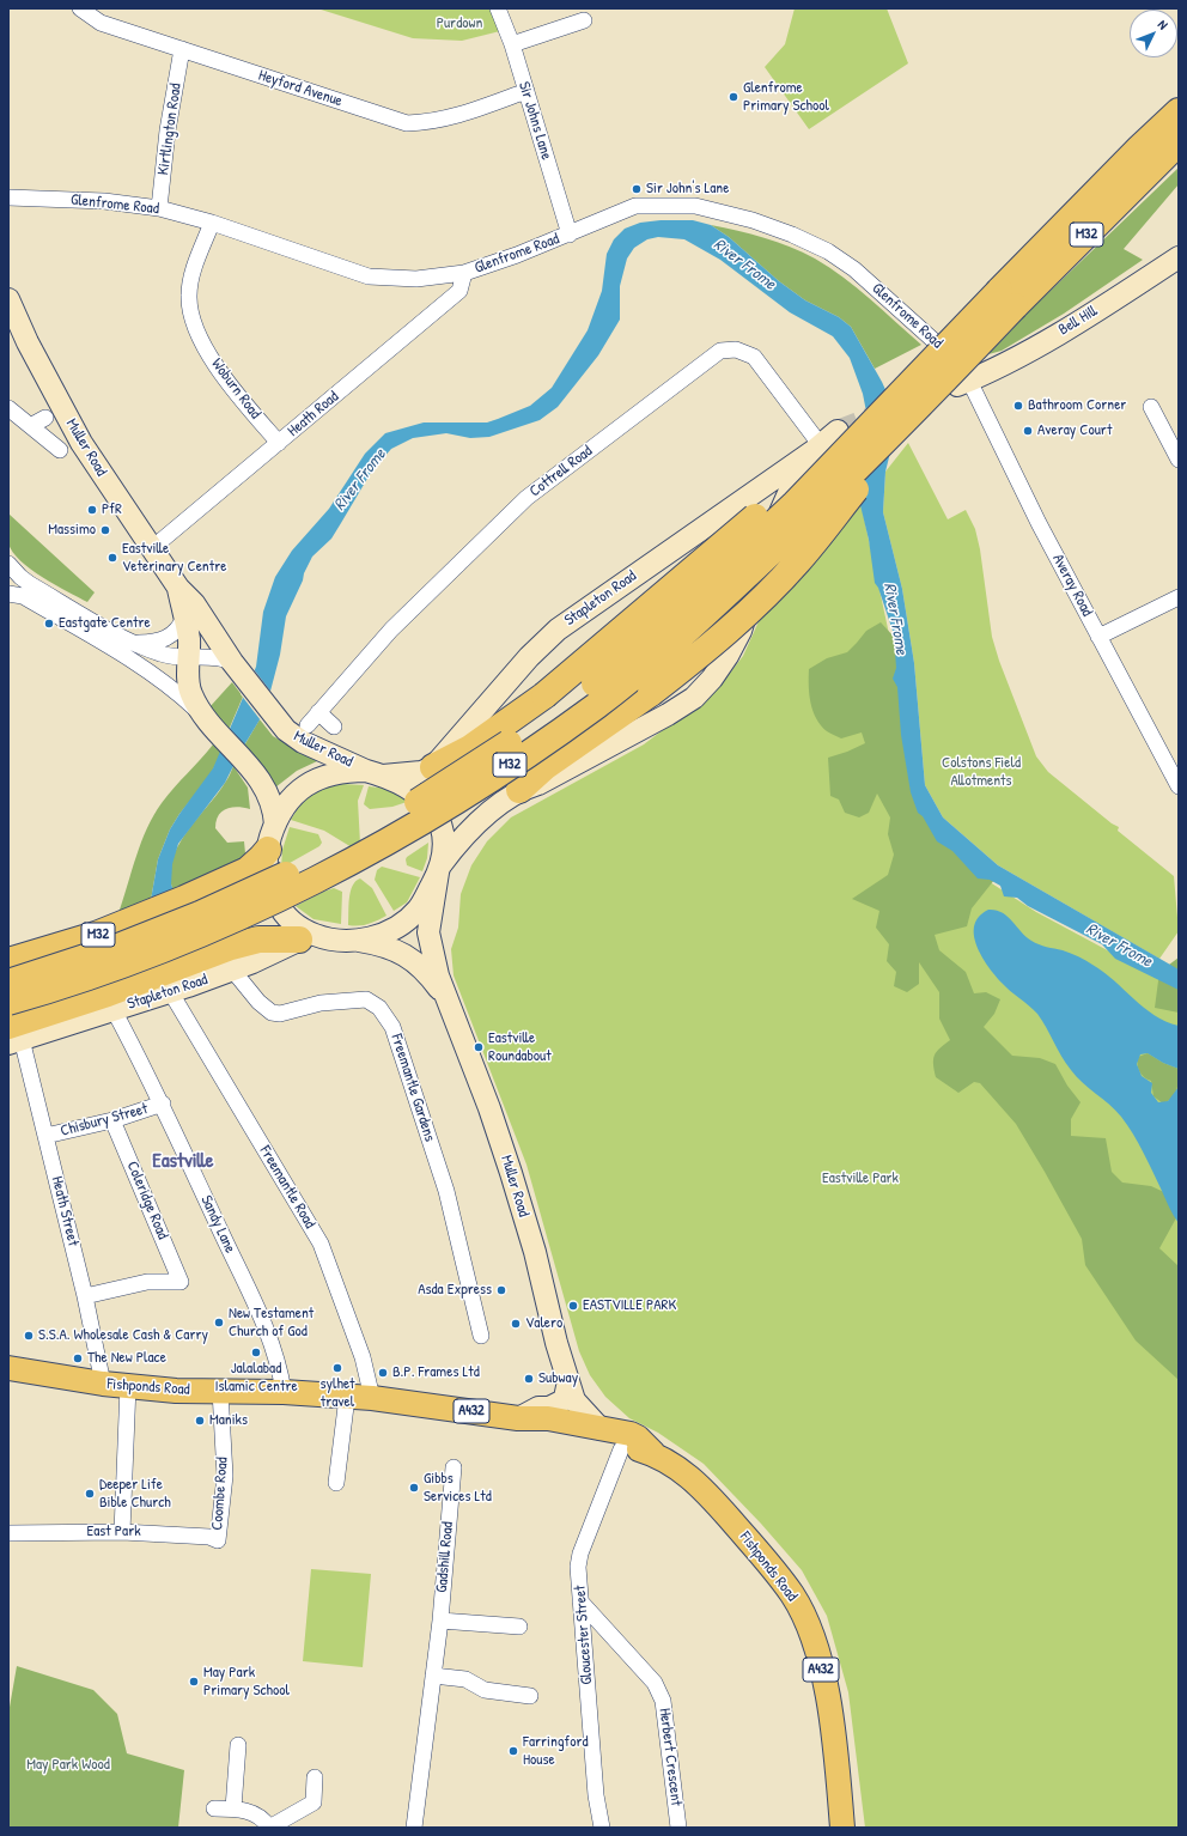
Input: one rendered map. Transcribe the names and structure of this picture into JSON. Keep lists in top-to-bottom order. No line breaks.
{"streets":{"highway":["M32"],"main road":["Bell Hill","Muller Road","Stapleton Road","Fishponds Road","A432"],"street":["Heyford Avenue","Sir Johns Lane","Kirtlington Road","Glenfrome Road","Woburn Road","Heath Road","Cottrell Road","Averay Road","Freemantle Gardens","Chisbury Street","Freemantle Road","Coleridge Road","Heath Street","Sandy Lane","Coombe Road","East Park","Gadshill Road","Gloucester Street","Herbert Crescent"]},"crossings":[["Heyford Avenue","Sir Johns Lane"],["Heyford Avenue","Kirtlington Road"],["Sir Johns Lane","Glenfrome Road"],["Kirtlington Road","Glenfrome Road"],["Glenfrome Road","Bell Hill"],["Glenfrome Road","Woburn Road"],["Glenfrome Road","Heath Road"],["Glenfrome Road","Averay Road"],["M32","Stapleton Road"],["Bell Hill","Averay Road"],["Woburn Road","Heath Road"],["Heath Road","Muller Road"],["Muller Road","Fishponds Road"],["Cottrell Road","Stapleton Road"],["Stapleton Road","Freemantle Gardens"],["Stapleton Road","Freemantle Road"],["Stapleton Road","Heath Street"],["Stapleton Road","Sandy Lane"],["Chisbury Street","Coleridge Road"],["Chisbury Street","Heath Street"],["Chisbury Street","Sandy Lane"],["Freemantle Road","Fishponds Road"],["Coleridge Road","Heath Street"],["Heath Street","Fishponds Road"],["Sandy Lane","Fishponds Road"],["Fishponds Road","Coombe Road"],["Fishponds Road","Gloucester Street"],["Coombe Road","East Park"],["Gloucester Street","Herbert Crescent"]],"districts":["Eastville"],"water":["River Frome"],"parks":["Purdown","Colstons Field Allotments","Eastville Park","May Park Wood"],"places":["Glenfrome Primary School","Sir John's Lane","Bathroom Corner","Averay Court","PfR","Massimo","Eastville Veterinary Centre","Eastgate Centre","Eastville Roundabout","Asda Express","EASTVILLE PARK","New Testament Church of God","Valero","S.S.A. Wholesale Cash & Carry","Jalalabad Islamic Centre","The New Place","sylhet travel","B.P. Frames Ltd","Subway","Maniks","Gibbs Services Ltd","Deeper Life Bible Church","May Park Primary School","Farringford House"],"north":"top right"}
